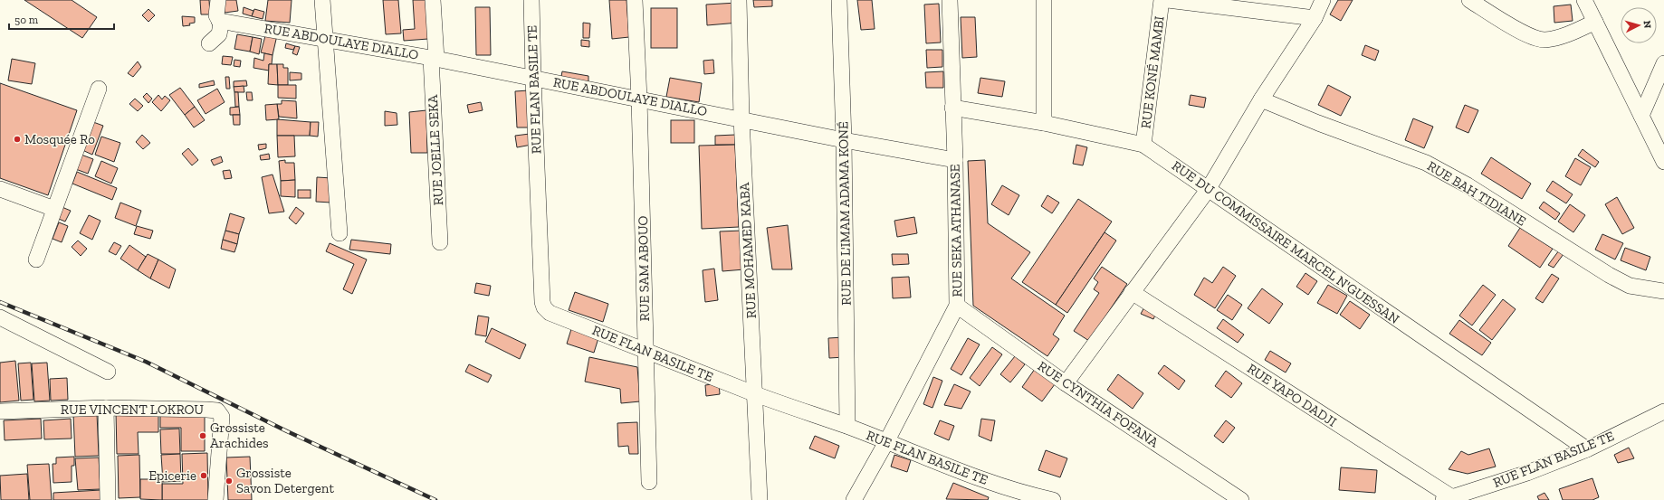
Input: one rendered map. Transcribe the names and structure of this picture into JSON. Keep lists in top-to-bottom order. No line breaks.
{"streets":{"street":["RUE ABDOULAYE DIALLO","RUE KONÉ MAMBI","RUE FLAN BASILE TE","RUE JOELLE SEKA","RUE BAH TIDIANE","RUE DE L'IMAM ADAMA KONÉ","RUE SEKA ATHANASE","RUE DU COMMISSAIRE MARCEL N'GUESSAN","RUE MOHAMED KABA","RUE SAM ABOUO","RUE YAPO DADJI","RUE CYNTHIA FOFANA","RUE VINCENT LOKROU"]},"crossings":[["RUE ABDOULAYE DIALLO","RUE FLAN BASILE TE"],["RUE ABDOULAYE DIALLO","RUE JOELLE SEKA"],["RUE ABDOULAYE DIALLO","RUE DE L'IMAM ADAMA KONÉ"],["RUE ABDOULAYE DIALLO","RUE SEKA ATHANASE"],["RUE ABDOULAYE DIALLO","RUE MOHAMED KABA"],["RUE ABDOULAYE DIALLO","RUE SAM ABOUO"],["RUE KONÉ MAMBI","RUE DU COMMISSAIRE MARCEL N'GUESSAN"],["RUE FLAN BASILE TE","RUE DE L'IMAM ADAMA KONÉ"],["RUE FLAN BASILE TE","RUE SEKA ATHANASE"],["RUE FLAN BASILE TE","RUE DU COMMISSAIRE MARCEL N'GUESSAN"],["RUE FLAN BASILE TE","RUE MOHAMED KABA"],["RUE FLAN BASILE TE","RUE SAM ABOUO"],["RUE FLAN BASILE TE","RUE YAPO DADJI"],["RUE SEKA ATHANASE","RUE DU COMMISSAIRE MARCEL N'GUESSAN"],["RUE SEKA ATHANASE","RUE CYNTHIA FOFANA"]],"places":["Mosquée Ro","Grossiste Arachides","Epicerie","Grossiste Savon Detergent"],"scale_bar":"50 m","north":"right"}
